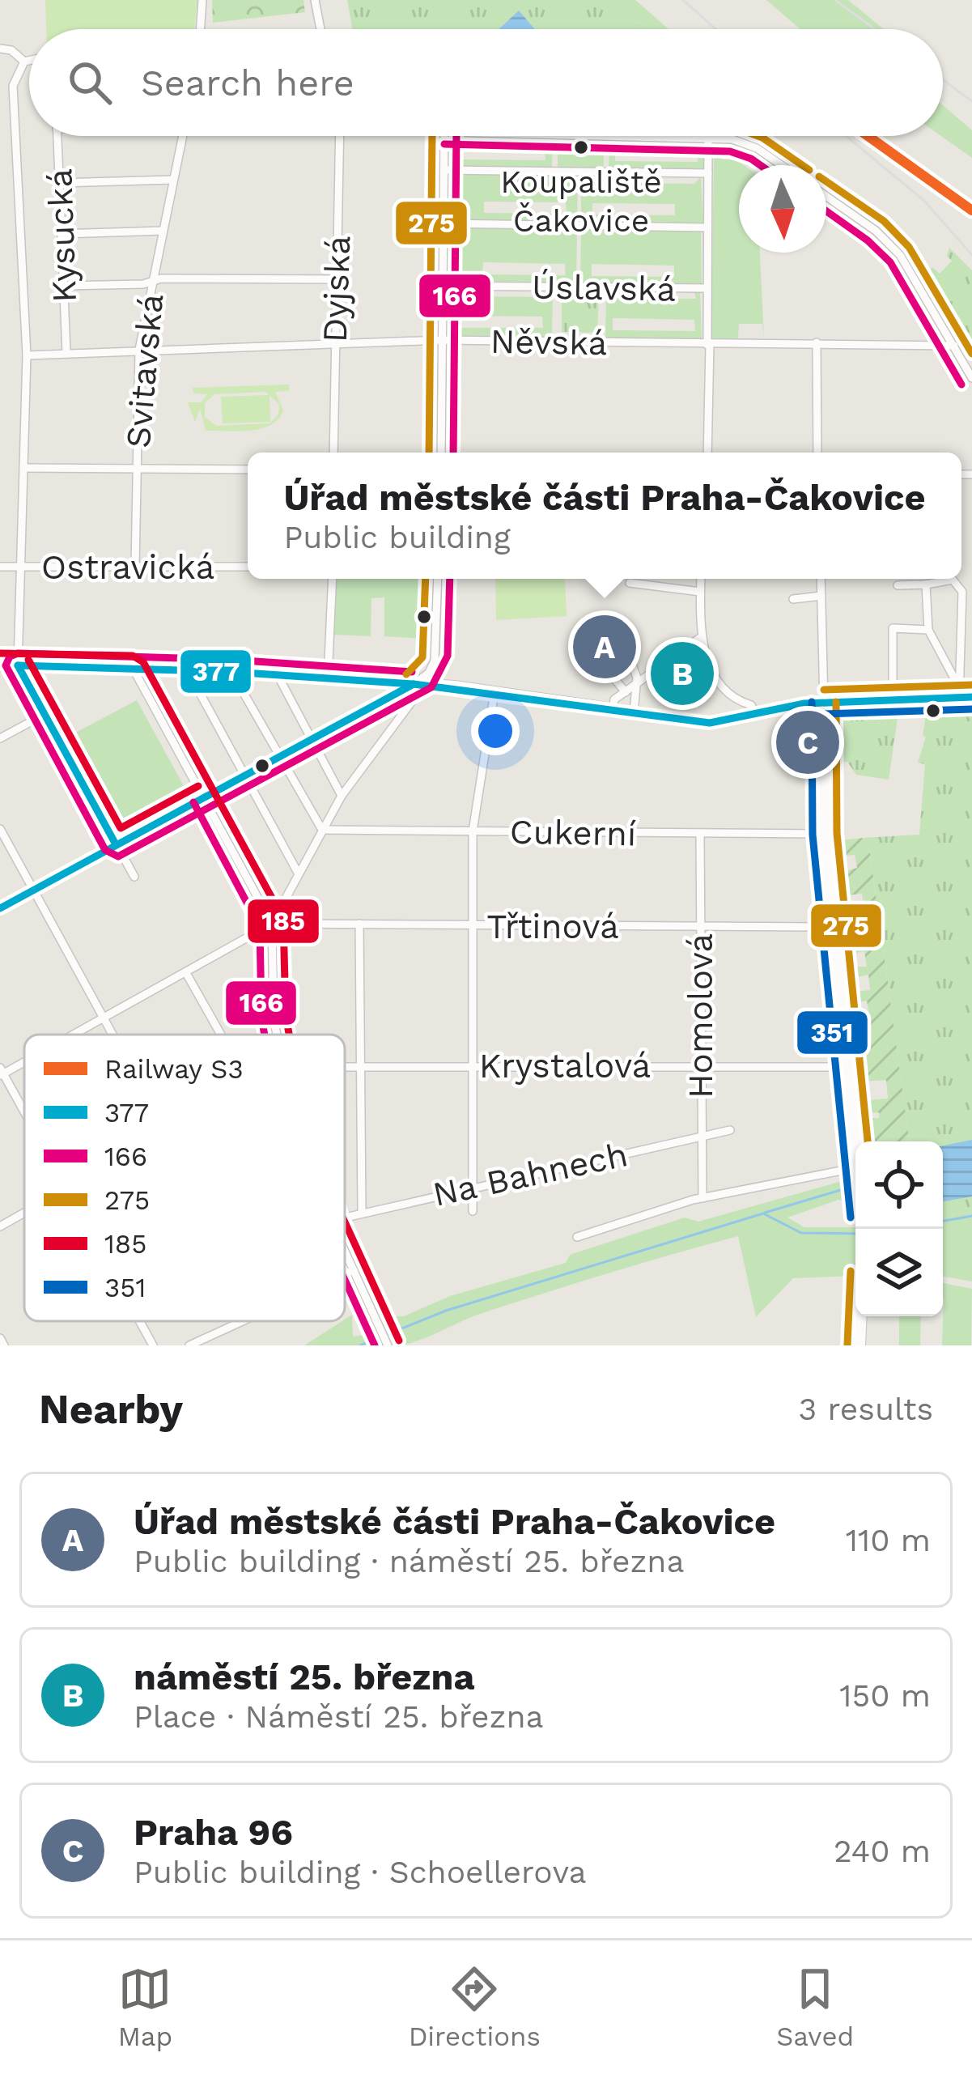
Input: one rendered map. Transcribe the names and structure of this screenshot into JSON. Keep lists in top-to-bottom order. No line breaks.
{"streets":{"street":["Kysucká","Úslavská","Dyjská","Něvská","Svitavská","Ostravická","Cukerní","Třtinová","Homolová","Krystalová","Na Bahnech"]},"crossings":[["Kysucká","Něvská"],["Dyjská","Něvská"],["Něvská","Svitavská"],["Svitavská","Ostravická"],["Cukerní","Homolová"],["Třtinová","Homolová"],["Homolová","Krystalová"],["Homolová","Na Bahnech"]],"places":["Koupaliště Čakovice"],"lines":["rail line S3","transit line 166","transit line 275","transit line 185","transit line 377","transit line 351"],"legend":["Railway S3","377","166","275","185","351"],"north":"bottom","page":{"search":"Search here","popup":["Úřad městské části Praha-Čakovice","Public building"],"pins":["A","B","C"],"heading":["Nearby","3 results"],"list":[{"mark":"A","name":"Úřad městské části Praha-Čakovice","note":"Public building · náměstí 25. března","value":"110 m"},{"mark":"B","name":"náměstí 25. března","note":"Place · Náměstí 25. března","value":"150 m"},{"mark":"C","name":"Praha 96","note":"Public building · Schoellerova","value":"240 m"}],"nav":["Map","Directions","Saved"]}}
